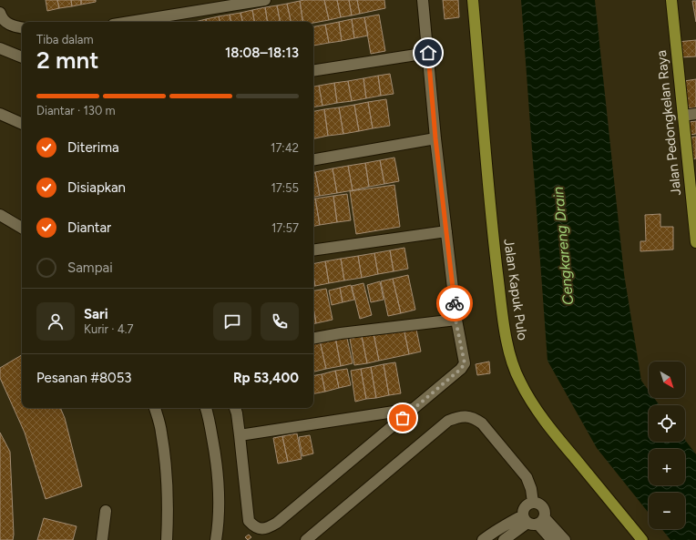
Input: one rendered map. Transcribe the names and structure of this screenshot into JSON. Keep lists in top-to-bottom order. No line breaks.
{"streets":{"main road":["Jalan Pedongkelan Raya","Jalan Kapuk Pulo"]},"water":["Cengkareng Drain"],"north":"bottom right","page":{"heading":["2 mnt","Tiba dalam","18:08–18:13"],"panel":["Sari","Kurir · 4.7","Pesanan #8053","Rp 53,400"],"bar":"Diantar · 130 m","list":[["Diterima","17:42"],["Disiapkan","17:55"],["Diantar","17:57"],"Sampai"],"map_buttons":["+","−"]}}
